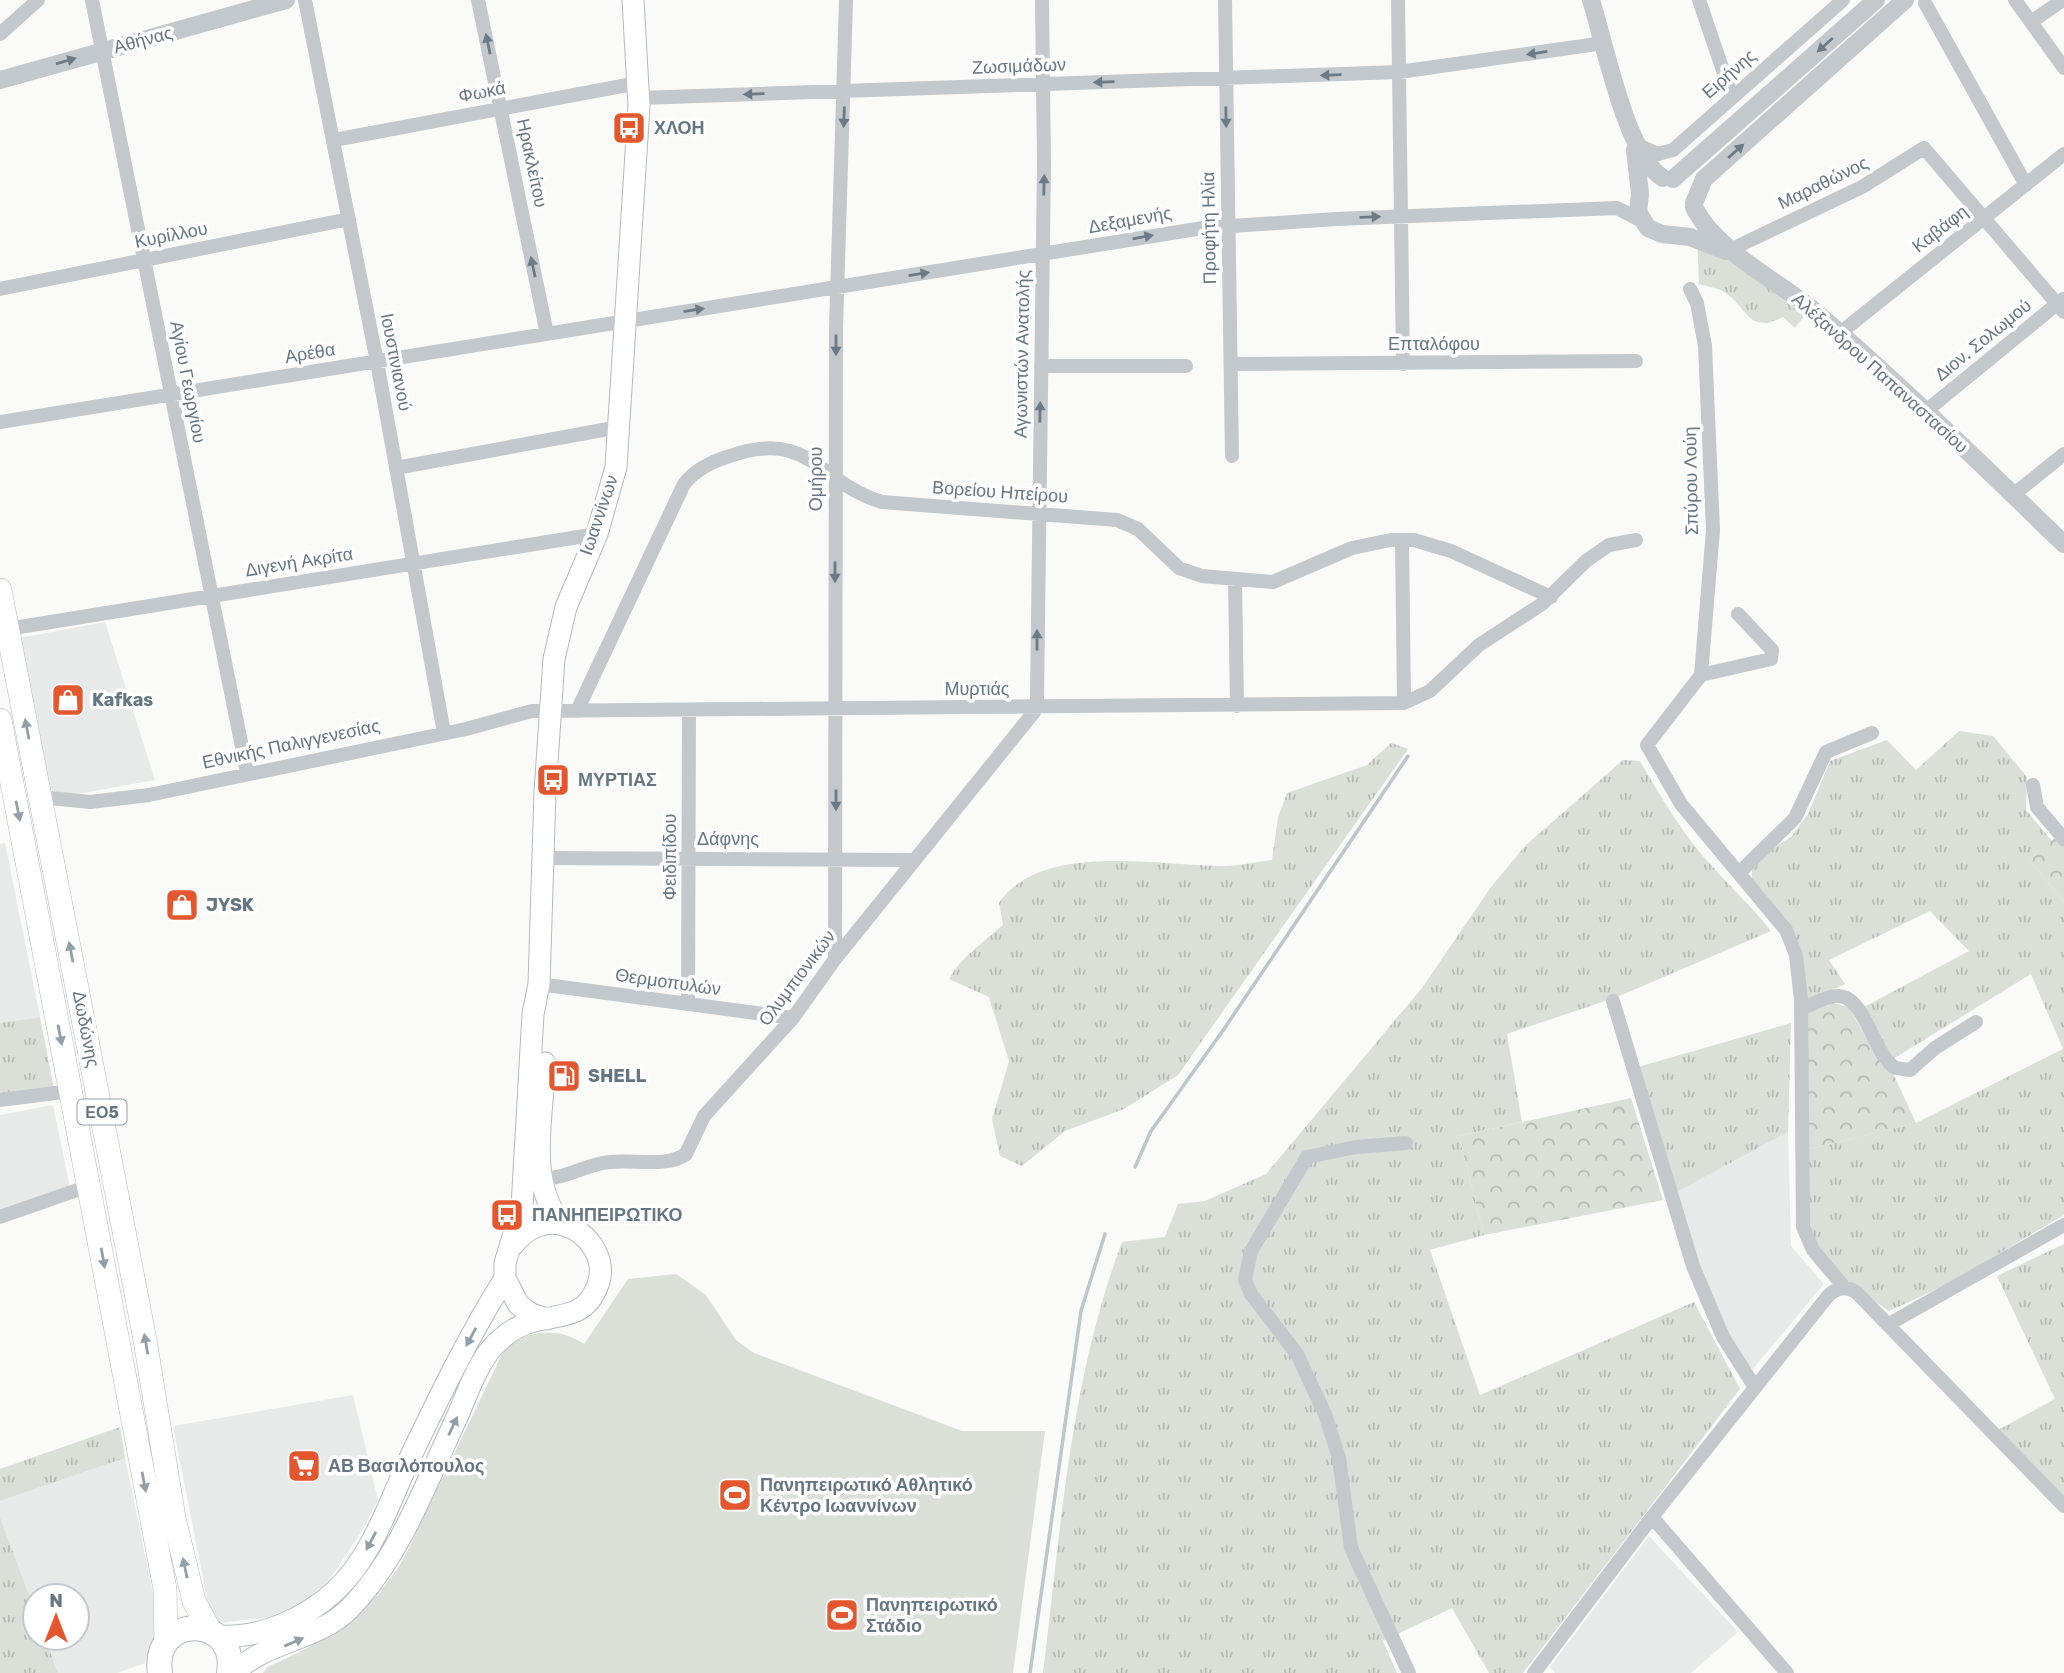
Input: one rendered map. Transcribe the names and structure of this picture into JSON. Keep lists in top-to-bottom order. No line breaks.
{"streets":{"highway":["ΕΟ5"],"main road":["Ιωαννίνων","Δωδώνης"],"street":["Αθήνας","Ζωσιμάδων","Ειρήνης","Φωκά","Ηρακλείτου","Μαραθώνος","Δεξαμενής","Προφήτη Ηλία","Καβάφη","Κυρίλλου","Διον. Σολωμού","Επταλόφου","Αρέθα","Αγωνιστών Ανατολής","Ιουστινιανού","Αλέξανδρου Παπαναστασίου","Αγίου Γεωργίου","Ομήρου","Σπύρου Λούη","Βορείου Ηπείρου","Διγενή Ακρίτα","Μυρτιάς","Εθνικής Παλιγγενεσίας","Δάφνης","Φειδιπίδου","Ολυμπιονικών","Θερμοπυλών"]},"crossings":[["Αθήνας","Αγίου Γεωργίου"],["Ζωσιμάδων","Φωκά"],["Ζωσιμάδων","Προφήτη Ηλία"],["Ζωσιμάδων","Αγωνιστών Ανατολής"],["Ζωσιμάδων","Ομήρου"],["Ζωσιμάδων","Ιωαννίνων"],["Φωκά","Ηρακλείτου"],["Φωκά","Ιουστινιανού"],["Φωκά","Ιωαννίνων"],["Ηρακλείτου","Αρέθα"],["Μαραθώνος","Καβάφη"],["Μαραθώνος","Αλέξανδρου Παπαναστασίου"],["Δεξαμενής","Προφήτη Ηλία"],["Δεξαμενής","Αρέθα"],["Δεξαμενής","Αγωνιστών Ανατολής"],["Δεξαμενής","Αλέξανδρου Παπαναστασίου"],["Δεξαμενής","Ομήρου"],["Δεξαμενής","Ιωαννίνων"],["Προφήτη Ηλία","Επταλόφου"],["Καβάφη","Αλέξανδρου Παπαναστασίου"],["Κυρίλλου","Ιουστινιανού"],["Κυρίλλου","Αγίου Γεωργίου"],["Διον. Σολωμού","Αλέξανδρου Παπαναστασίου"],["Αρέθα","Ιουστινιανού"],["Αρέθα","Αγίου Γεωργίου"],["Αρέθα","Ιωαννίνων"],["Αγωνιστών Ανατολής","Βορείου Ηπείρου"],["Αγωνιστών Ανατολής","Μυρτιάς"],["Αγωνιστών Ανατολής","Ολυμπιονικών"],["Ιουστινιανού","Διγενή Ακρίτα"],["Ιουστινιανού","Εθνικής Παλιγγενεσίας"],["Αγίου Γεωργίου","Διγενή Ακρίτα"],["Αγίου Γεωργίου","Εθνικής Παλιγγενεσίας"],["Ομήρου","Βορείου Ηπείρου"],["Ομήρου","Μυρτιάς"],["Ομήρου","Δάφνης"],["Ομήρου","Ολυμπιονικών"],["Βορείου Ηπείρου","Μυρτιάς"],["Ιωαννίνων","Διγενή Ακρίτα"],["Ιωαννίνων","Μυρτιάς"],["Ιωαννίνων","Εθνικής Παλιγγενεσίας"],["Ιωαννίνων","Δάφνης"],["Ιωαννίνων","Θερμοπυλών"],["Διγενή Ακρίτα","Δωδώνης"],["Μυρτιάς","Εθνικής Παλιγγενεσίας"],["Μυρτιάς","Φειδιπίδου"],["Μυρτιάς","Ολυμπιονικών"],["Εθνικής Παλιγγενεσίας","Δωδώνης"],["Δάφνης","Φειδιπίδου"],["Δάφνης","Ολυμπιονικών"],["Φειδιπίδου","Θερμοπυλών"],["Ολυμπιονικών","Θερμοπυλών"],["Δωδώνης","ΕΟ5"]],"one_way":["Αθήνας","Ζωσιμάδων","Ηρακλείτου","Δεξαμενής","Αγωνιστών Ανατολής","Ομήρου"],"places":{"bus stop":["ΧΛΟΗ","ΜΥΡΤΙΑΣ","ΠΑΝΗΠΕΙΡΩΤΙΚΟ"],"shop":["Kafkas","JYSK"],"fuel station":["SHELL"],"supermarket":["ΑΒ Βασιλόπουλος"],"sports":["Πανηπειρωτικό Αθλητικό Κέντρο Ιωαννίνων","Πανηπειρωτικό Στάδιο"]},"north":"top"}
